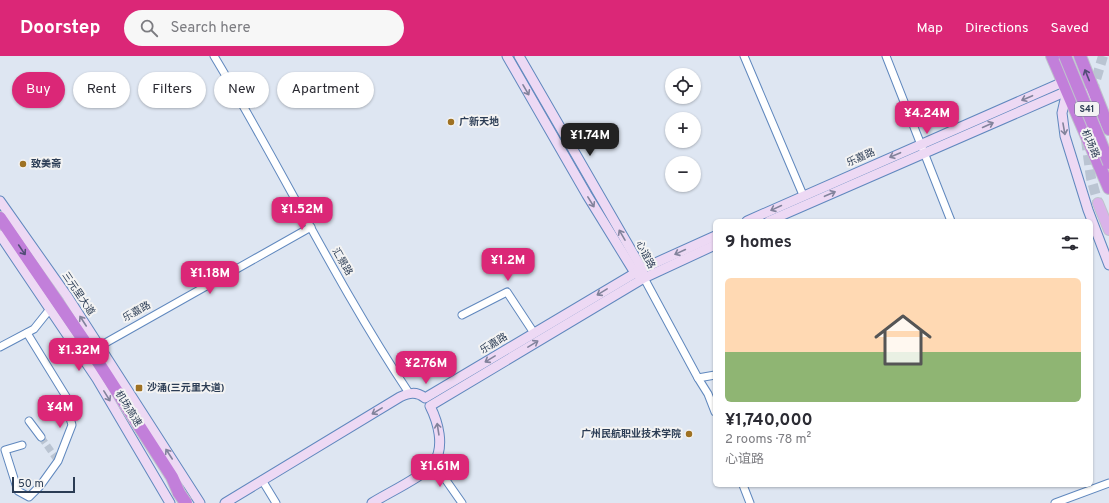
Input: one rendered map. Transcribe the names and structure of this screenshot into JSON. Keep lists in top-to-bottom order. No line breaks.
{"streets":{"highway":["S41","机场路","机场高速"],"street":["乐嘉路","心谊路","汇景路","三元里大道"]},"crossings":[["机场路","乐嘉路"],["乐嘉路","心谊路"],["乐嘉路","汇景路"],["乐嘉路","三元里大道"],["三元里大道","机场高速"]],"one_way":["机场高速"],"places":{"other":["广新天地","致美斋","广州民航职业技术学院"],"transit":["沙涌(三元里大道)"]},"scale_bar":"50 m","page":{"header":"Doorstep","search":"Search here","nav":["Map","Directions","Saved"],"map_buttons":["+","−"],"chip":["Buy","Rent","Filters","New","Apartment"],"price":["¥4.24M","¥1.74M","¥1.52M","¥1.2M","¥1.18M","¥1.32M","¥2.76M","¥4M","¥1.61M"],"heading":"9 homes","list":[{"name":"¥1,740,000","note":"2 rooms · 78 m² · 心谊路"}],"scale":"50 m"}}
